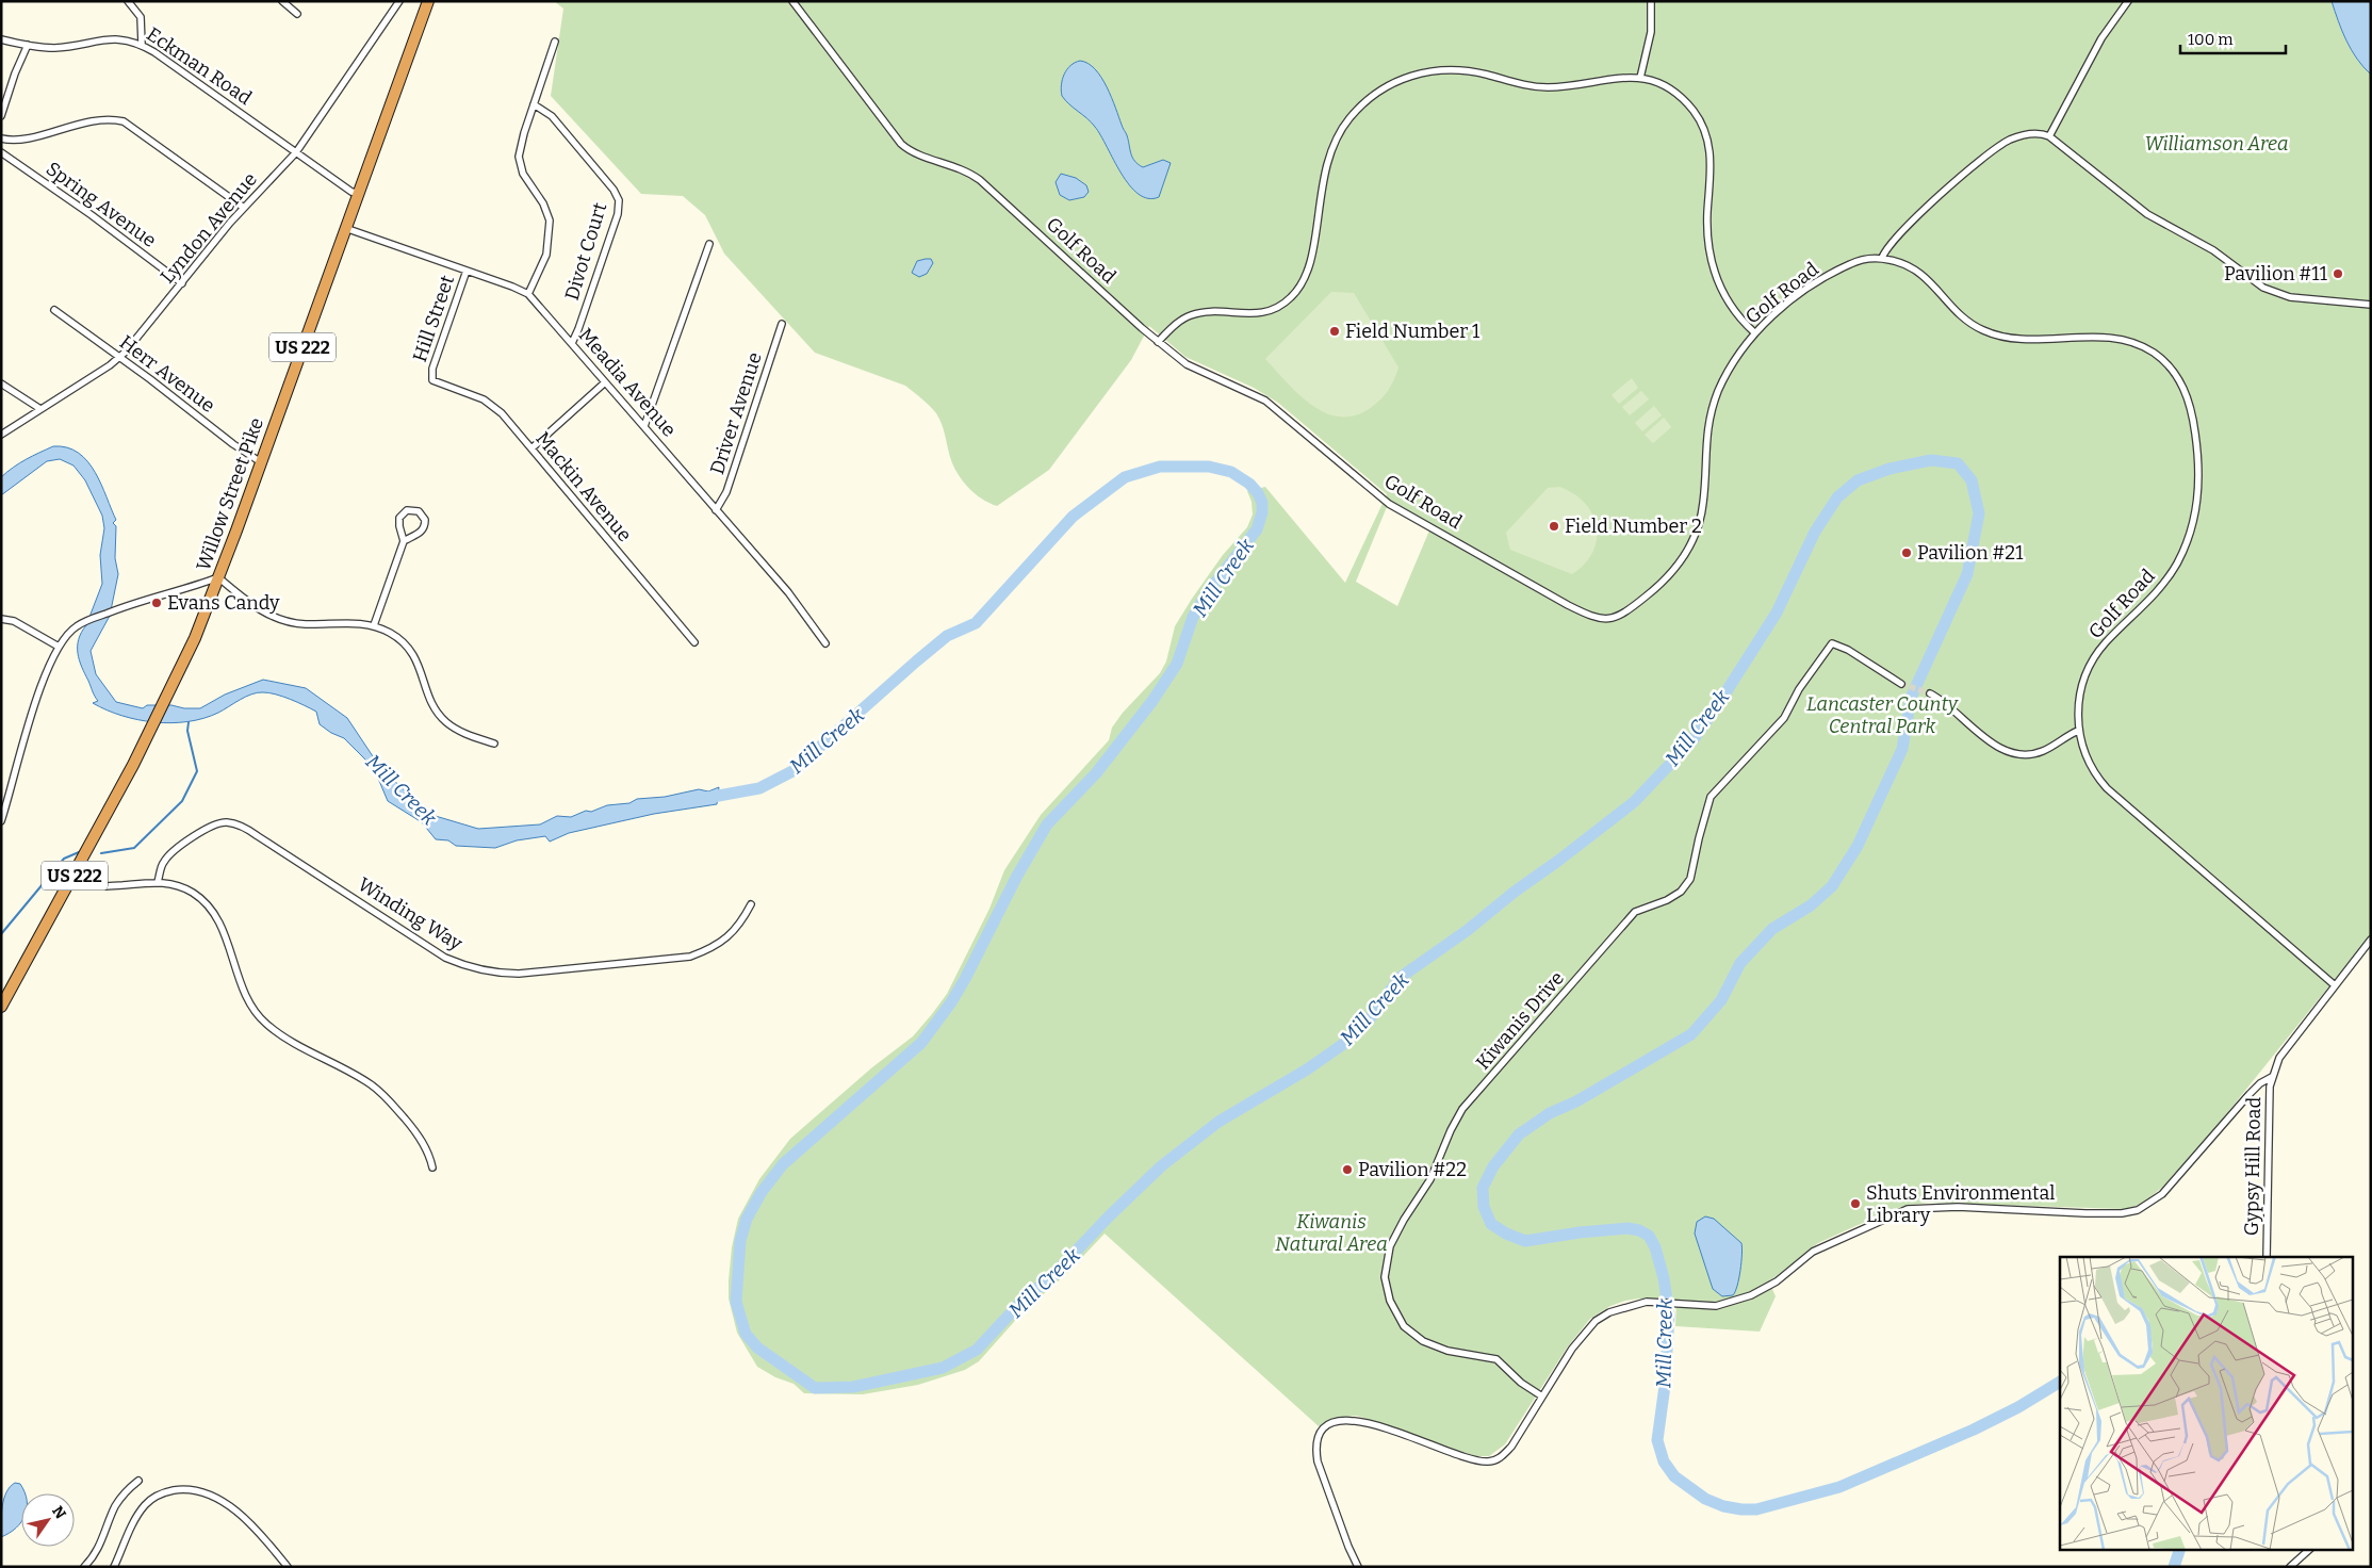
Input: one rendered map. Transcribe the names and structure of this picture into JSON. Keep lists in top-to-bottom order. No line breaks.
{"streets":{"highway":["US 222","Willow Street Pike"],"street":["Eckman Road","Spring Avenue","Lyndon Avenue","Golf Road","Divot Court","Hill Street","Herr Avenue","Meadia Avenue","Driver Avenue","Mackin Avenue","Winding Way","Kiwanis Drive","Gypsy Hill Road"]},"crossings":[["Eckman Road","Lyndon Avenue"],["Eckman Road","Willow Street Pike"],["Spring Avenue","Lyndon Avenue"],["Lyndon Avenue","Herr Avenue"],["Divot Court","Meadia Avenue"],["Hill Street","Meadia Avenue"],["Hill Street","Mackin Avenue"],["Herr Avenue","Willow Street Pike"],["Meadia Avenue","Driver Avenue"],["Meadia Avenue","Willow Street Pike"]],"water":["Mill Creek"],"parks":["Williamson Area","Lancaster County Central Park","Kiwanis Natural Area"],"places":["Pavilion #11","Field Number 1","Field Number 2","Pavilion #21","Evans Candy","Pavilion #22","Shuts Environmental Library"],"scale_bar":"100 m","north":"top right"}
